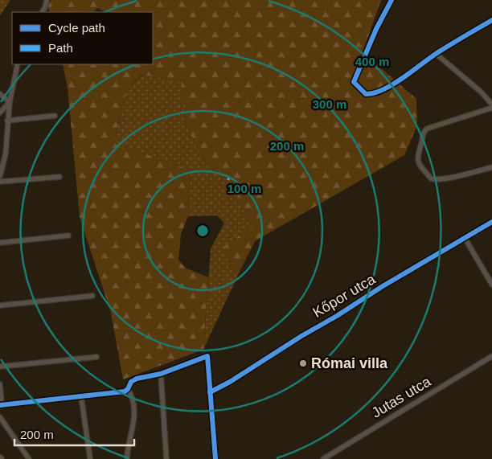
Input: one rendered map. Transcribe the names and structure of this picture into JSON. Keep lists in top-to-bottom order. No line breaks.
{"streets":{"street":["Kőpor utca","Jutas utca"]},"places":["Római villa"],"legend":["Cycle path","Path"],"scale_bar":"200 m","rings":["400 m","300 m","200 m","100 m"]}
